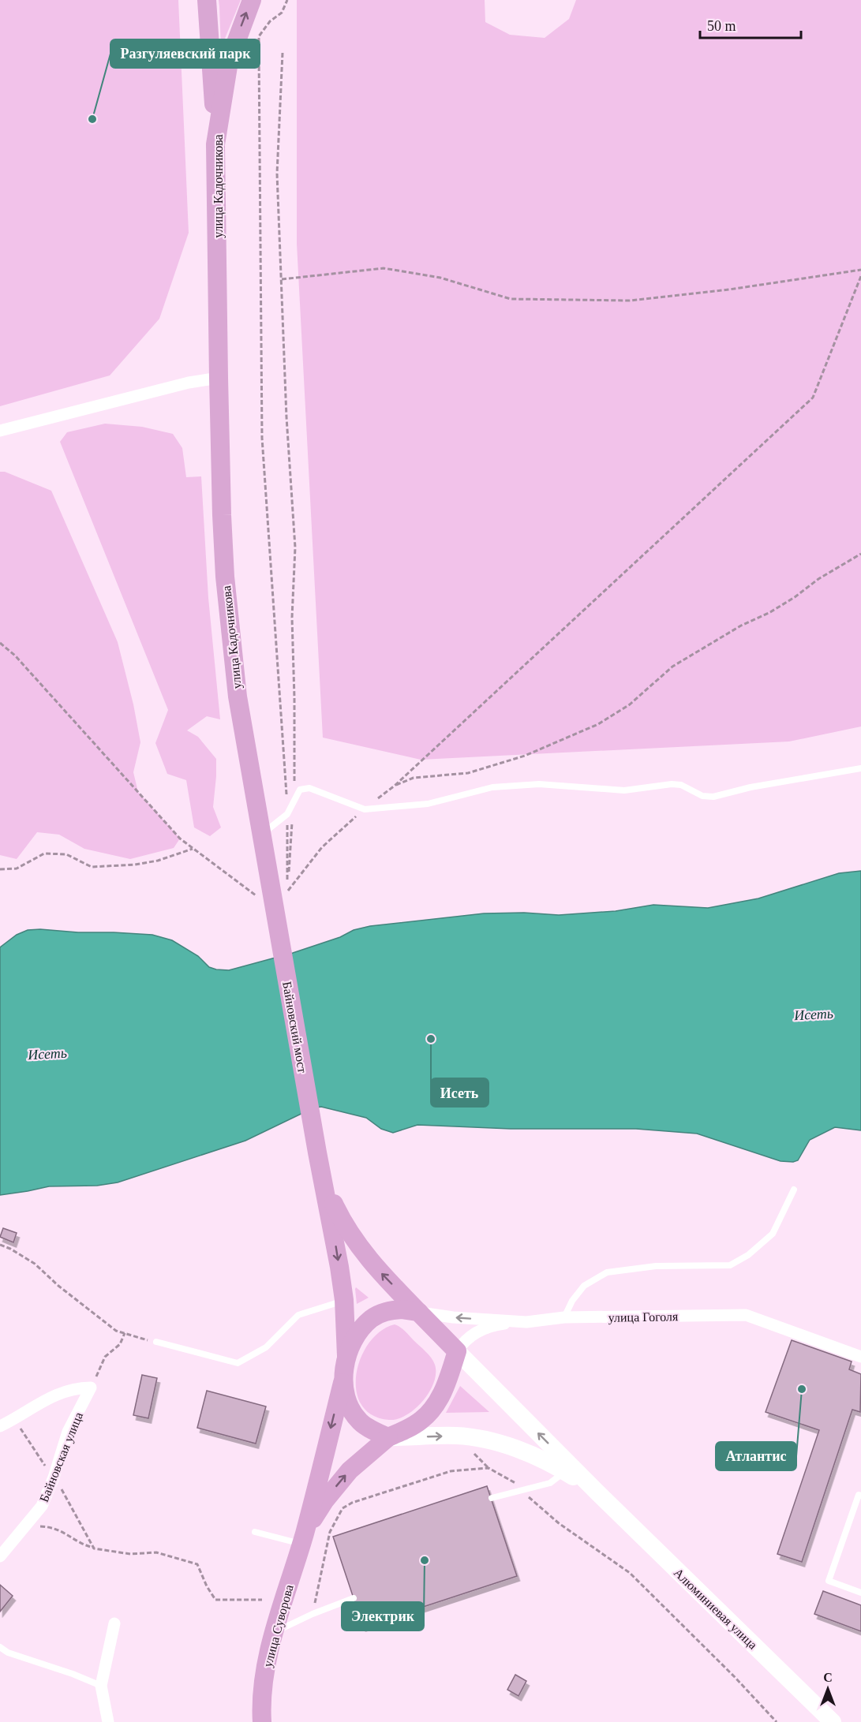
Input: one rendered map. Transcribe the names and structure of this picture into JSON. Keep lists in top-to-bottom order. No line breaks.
{"streets":{"main road":["улица Кадочникова","Байновский мост","Алюминиевая улица","улица Суворова"],"street":["улица Гоголя","Байновская улица"]},"crossings":[["улица Кадочникова","Байновский мост"]],"water":["Исеть"],"places":["Разгуляевский парк","Исеть","Атлантис","Электрик"],"scale_bar":"50 m","north":"top"}
